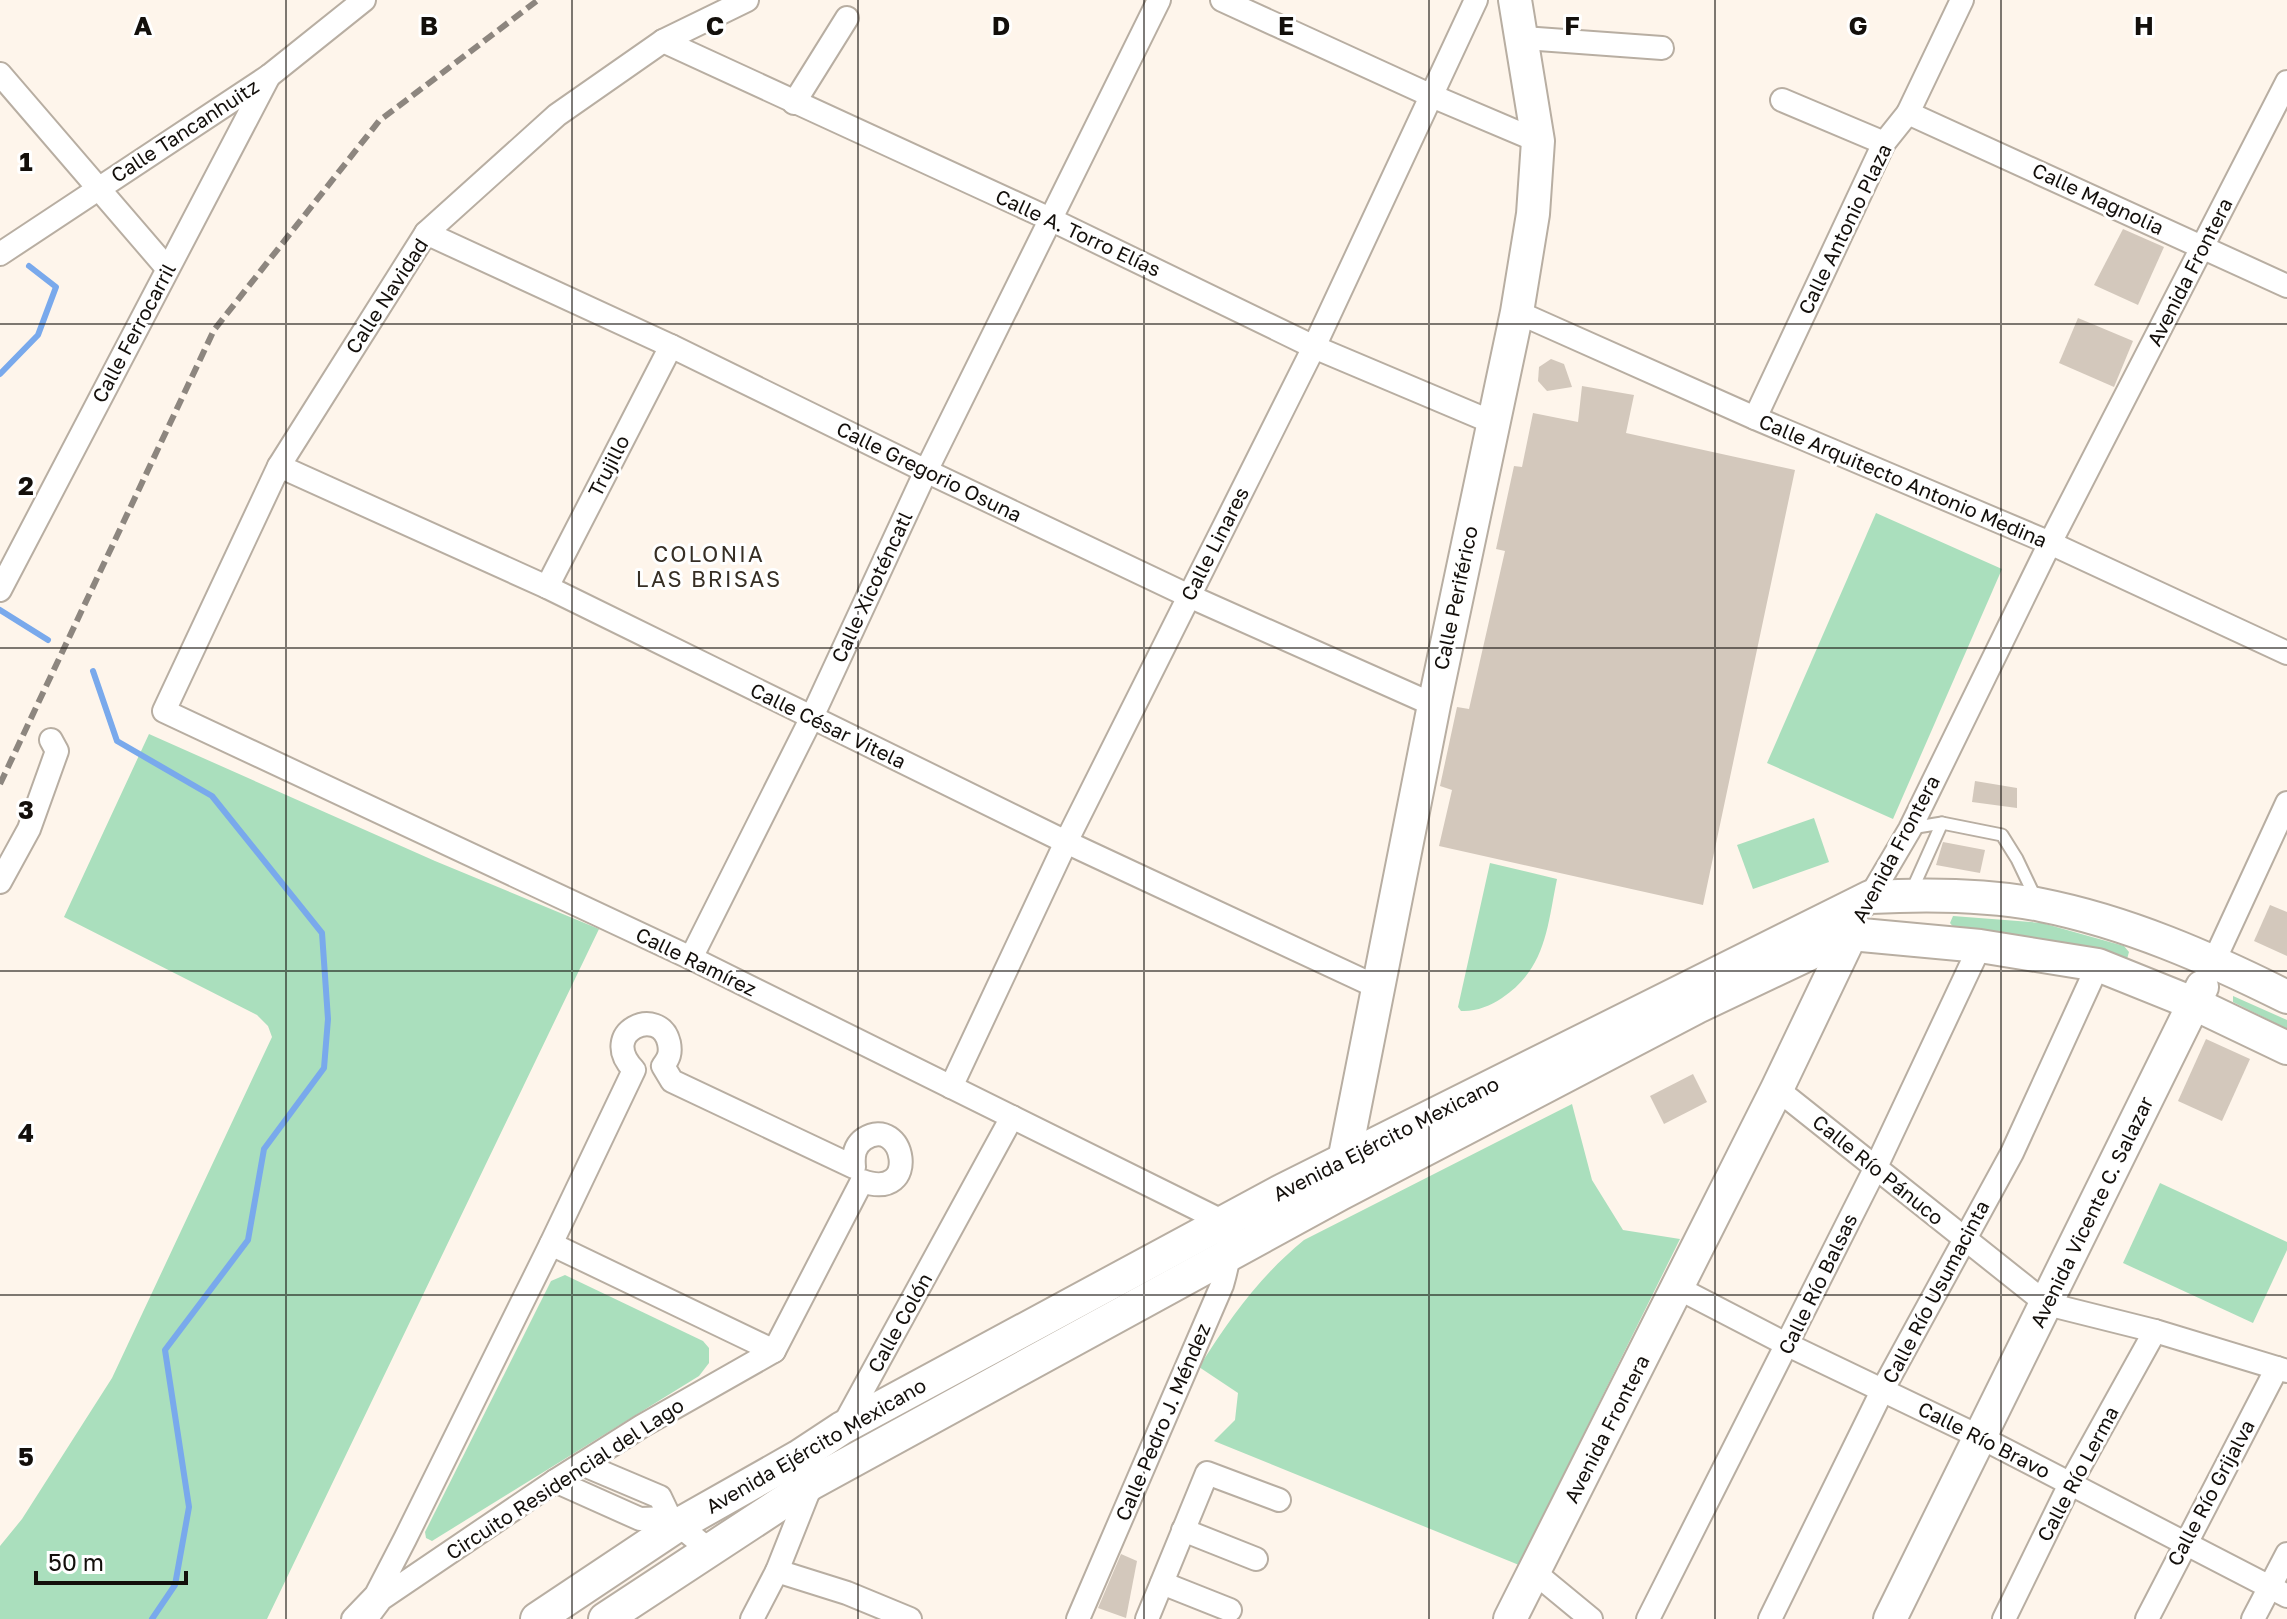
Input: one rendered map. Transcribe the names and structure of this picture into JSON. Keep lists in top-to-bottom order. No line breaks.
{"streets":{"main road":["Avenida Frontera","Calle Periférico","Avenida Ejército Mexicano","Avenida Vicente C. Salazar"],"street":["Calle Tancanhuitz","Calle Magnolia","Calle Antonio Plaza","Calle A. Torro Elías","Calle Navidad","Calle Ferrocarril","Trujillo","Calle Gregorio Osuna","Calle Arquitecto Antonio Medina","Calle Linares","Calle Xicoténcatl","Calle César Vitela","Calle Ramírez","Calle Río Pánuco","Calle Río Balsas","Calle Río Usumacinta","Calle Colón","Calle Pedro J. Méndez","Calle Río Bravo","Calle Río Lerma","Circuito Residencial del Lago","Calle Río Grijalva"]},"crossings":[["Calle Tancanhuitz","Calle Ferrocarril"],["Calle Magnolia","Calle Antonio Plaza"],["Calle Magnolia","Avenida Frontera"],["Calle Antonio Plaza","Calle Arquitecto Antonio Medina"],["Calle A. Torro Elías","Calle Navidad"],["Calle A. Torro Elías","Calle Linares"],["Calle A. Torro Elías","Calle Xicoténcatl"],["Calle A. Torro Elías","Calle Periférico"],["Avenida Frontera","Calle Arquitecto Antonio Medina"],["Avenida Frontera","Avenida Ejército Mexicano"],["Avenida Frontera","Calle Río Pánuco"],["Avenida Frontera","Calle Río Bravo"],["Calle Navidad","Calle Gregorio Osuna"],["Calle Navidad","Calle César Vitela"],["Calle Navidad","Calle Ramírez"],["Trujillo","Calle Gregorio Osuna"],["Trujillo","Calle César Vitela"],["Calle Gregorio Osuna","Calle Linares"],["Calle Gregorio Osuna","Calle Xicoténcatl"],["Calle Gregorio Osuna","Calle Periférico"],["Calle Arquitecto Antonio Medina","Calle Periférico"],["Calle Linares","Calle César Vitela"],["Calle Linares","Calle Ramírez"],["Calle Xicoténcatl","Calle César Vitela"],["Calle Xicoténcatl","Calle Ramírez"],["Calle Periférico","Calle César Vitela"],["Calle Periférico","Avenida Ejército Mexicano"],["Calle Ramírez","Avenida Ejército Mexicano"],["Calle Ramírez","Calle Colón"],["Avenida Ejército Mexicano","Avenida Vicente C. Salazar"],["Avenida Ejército Mexicano","Calle Colón"],["Avenida Ejército Mexicano","Calle Pedro J. Méndez"],["Calle Río Pánuco","Avenida Vicente C. Salazar"],["Calle Río Pánuco","Calle Río Balsas"],["Calle Río Pánuco","Calle Río Usumacinta"],["Calle Río Pánuco","Calle Río Lerma"],["Calle Río Pánuco","Calle Río Grijalva"],["Avenida Vicente C. Salazar","Calle Río Bravo"],["Calle Río Balsas","Calle Río Bravo"],["Calle Río Usumacinta","Calle Río Bravo"],["Calle Río Bravo","Calle Río Lerma"],["Calle Río Bravo","Calle Río Grijalva"]],"districts":["COLONIA LAS BRISAS"],"scale_bar":"50 m","grid":{"columns":["A","B","C","D","E","F","G","H"],"rows":["1","2","3","4","5"]}}
